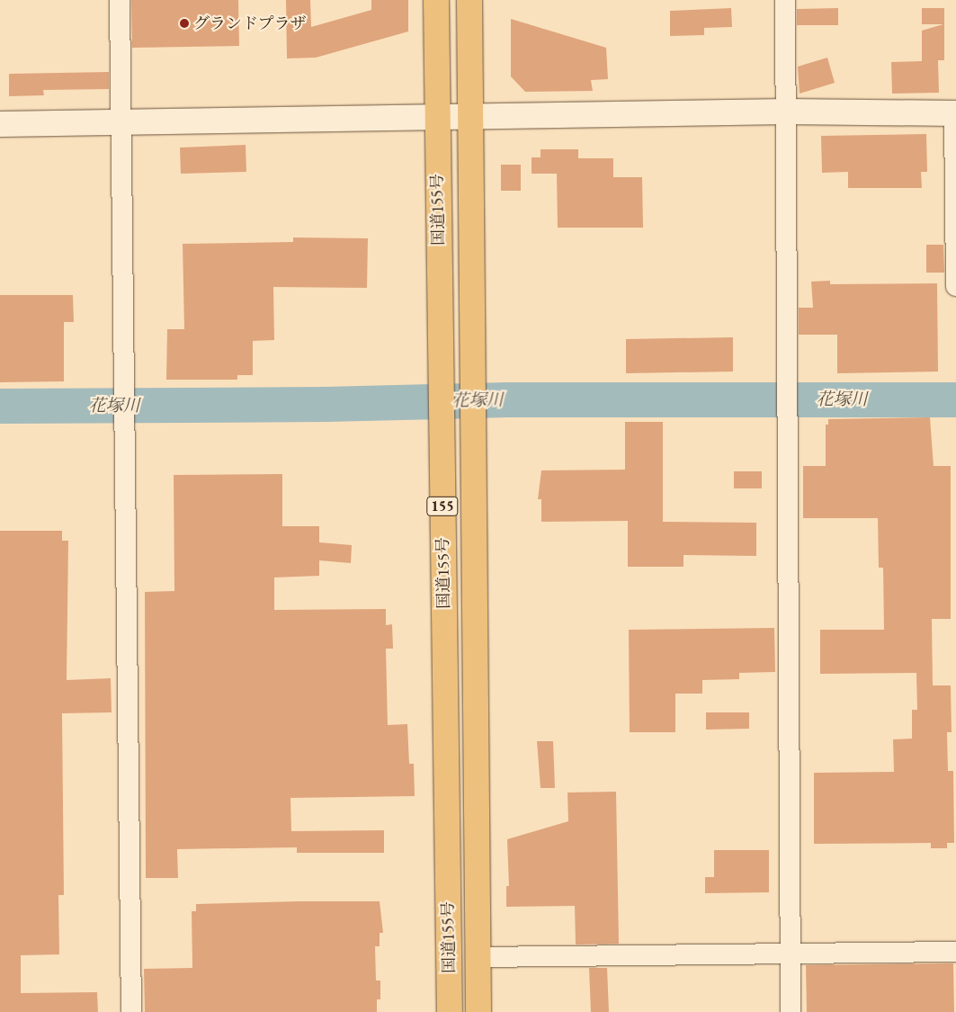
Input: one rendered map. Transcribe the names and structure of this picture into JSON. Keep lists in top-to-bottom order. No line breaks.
{"streets":{"highway":["国道155号","155"]},"water":["花塚川"],"places":["グランドプラザ"]}
